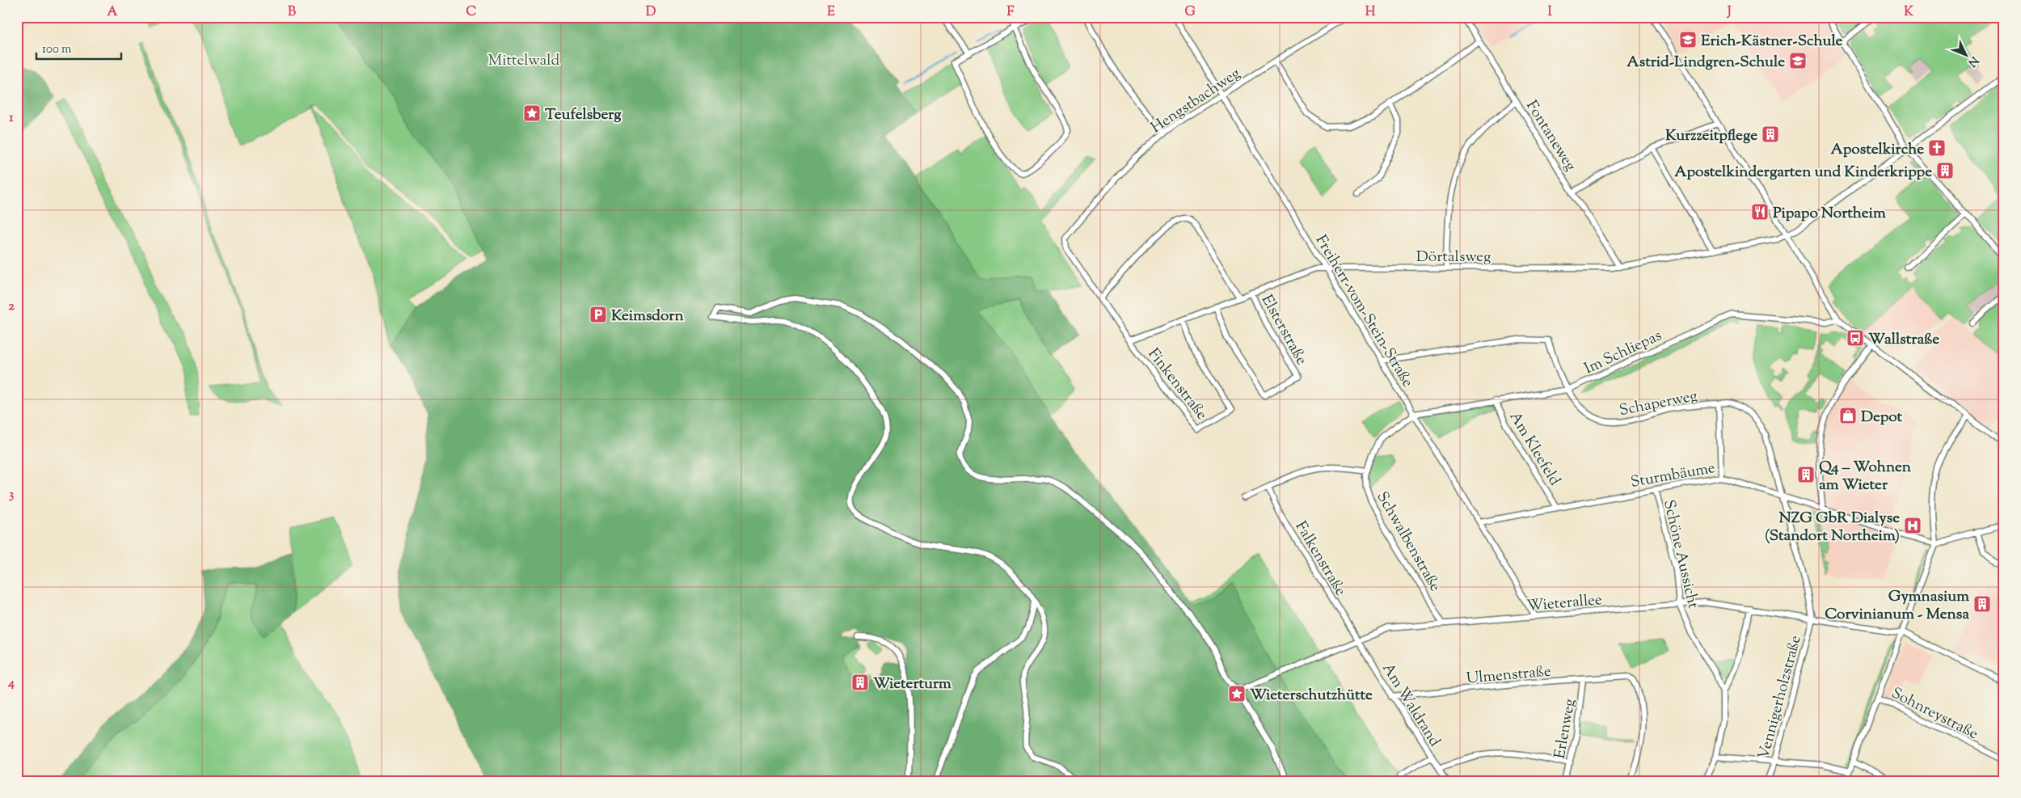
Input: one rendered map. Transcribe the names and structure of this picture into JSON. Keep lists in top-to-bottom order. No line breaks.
{"streets":{"street":["Hengstbachweg","Fontaneweg","Dörtalsweg","Freiherr-vom-Stein-Straße","Elsterstraße","Im Schliepas","Finkenstraße","Schaperweg","Am Kleefeld","Sturmbäume","Schwalbenstraße","Schöne Aussicht","Falkenstraße","Wieterallee","Ulmenstraße","Vennigerholzstraße","Am Waldrand","Sohnreystraße","Erlenweg"]},"crossings":[["Hengstbachweg","Dörtalsweg"],["Hengstbachweg","Freiherr-vom-Stein-Straße"],["Hengstbachweg","Finkenstraße"],["Fontaneweg","Dörtalsweg"],["Dörtalsweg","Freiherr-vom-Stein-Straße"],["Dörtalsweg","Elsterstraße"],["Dörtalsweg","Finkenstraße"],["Freiherr-vom-Stein-Straße","Im Schliepas"],["Freiherr-vom-Stein-Straße","Schaperweg"],["Freiherr-vom-Stein-Straße","Sturmbäume"],["Freiherr-vom-Stein-Straße","Schwalbenstraße"],["Freiherr-vom-Stein-Straße","Wieterallee"],["Im Schliepas","Schaperweg"],["Im Schliepas","Am Kleefeld"],["Im Schliepas","Schwalbenstraße"],["Schaperweg","Sturmbäume"],["Am Kleefeld","Sturmbäume"],["Sturmbäume","Schöne Aussicht"],["Schwalbenstraße","Wieterallee"],["Schöne Aussicht","Wieterallee"],["Falkenstraße","Wieterallee"],["Falkenstraße","Am Waldrand"],["Wieterallee","Vennigerholzstraße"],["Wieterallee","Am Waldrand"],["Ulmenstraße","Am Waldrand"],["Ulmenstraße","Erlenweg"]],"parks":["Mittelwald"],"places":{"school or university":["Erich-Kästner-Schule","Astrid-Lindgren-Schule"],"place":["Teufelsberg","Wieterschutzhütte"],"building":["Kurzzeitpflege","Apostelkindergarten und Kinderkrippe","Q4 – Wohnen am Wieter","Gymnasium Corvinianum - Mensa","Wieterturm"],"church":["Apostelkirche"],"restaurant":["Pipapo Northeim"],"parking":["Keimsdorn"],"bus stop":["Wallstraße"],"shop":["Depot"],"hospital":["NZG GbR Dialyse (Standort Northeim)"]},"scale_bar":"100 m","north":"bottom right","grid":{"columns":["A","B","C","D","E","F","G","H","I","J","K"],"rows":["1","2","3","4"]}}
